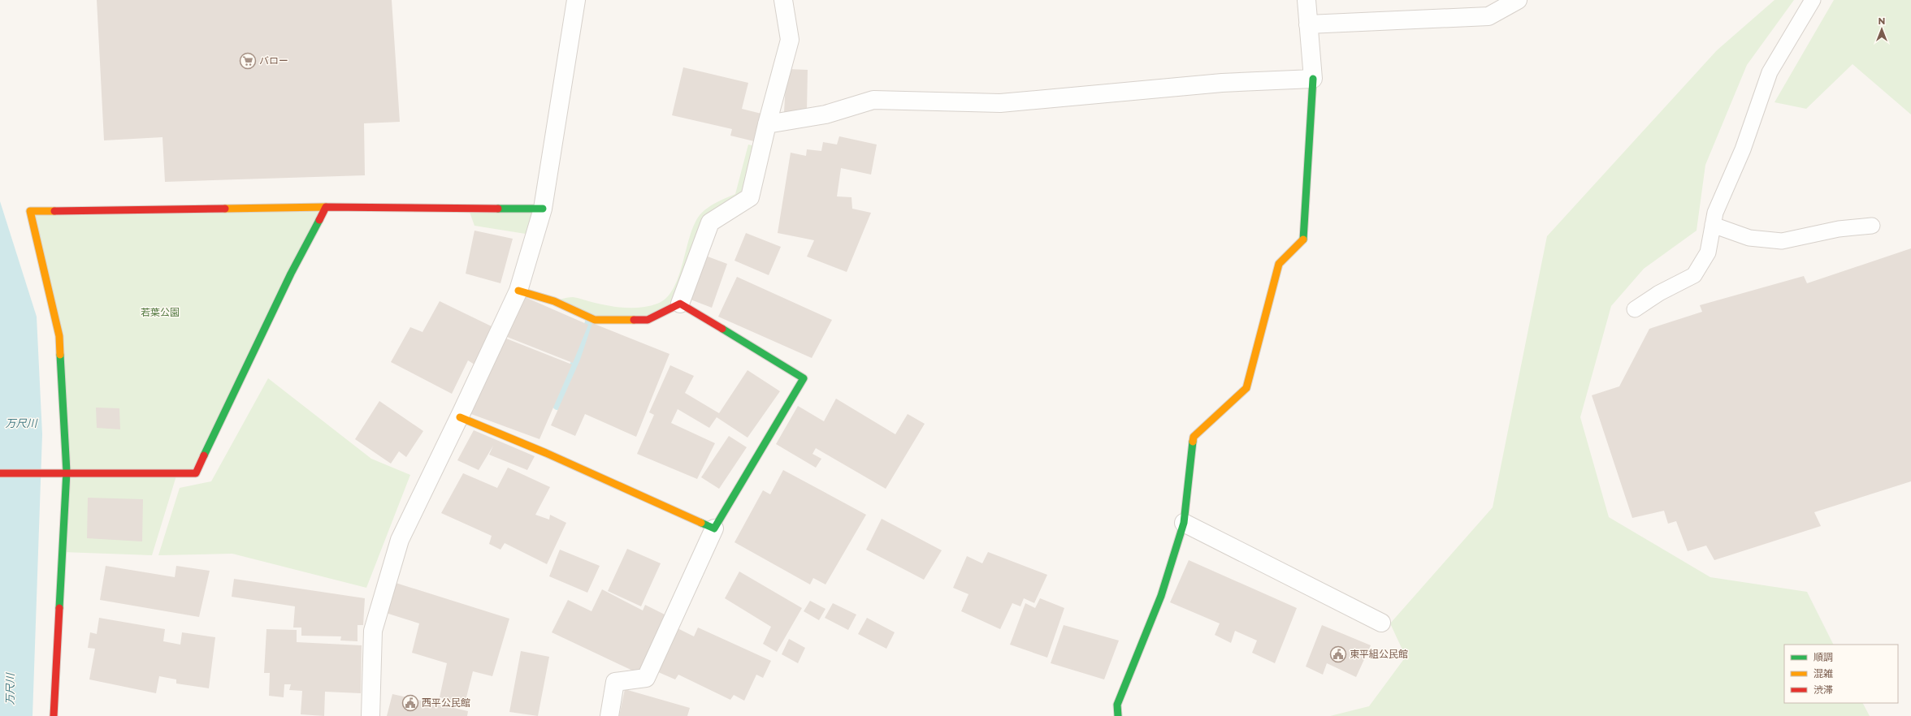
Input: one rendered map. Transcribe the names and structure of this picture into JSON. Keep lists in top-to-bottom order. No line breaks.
{"water":["万尺川"],"parks":["若葉公園"],"places":{"supermarket":["バロー"],"public building":["東平組公民館","西平公民館"]},"legend":["順調","混雑","渋滞"],"north":"top"}
